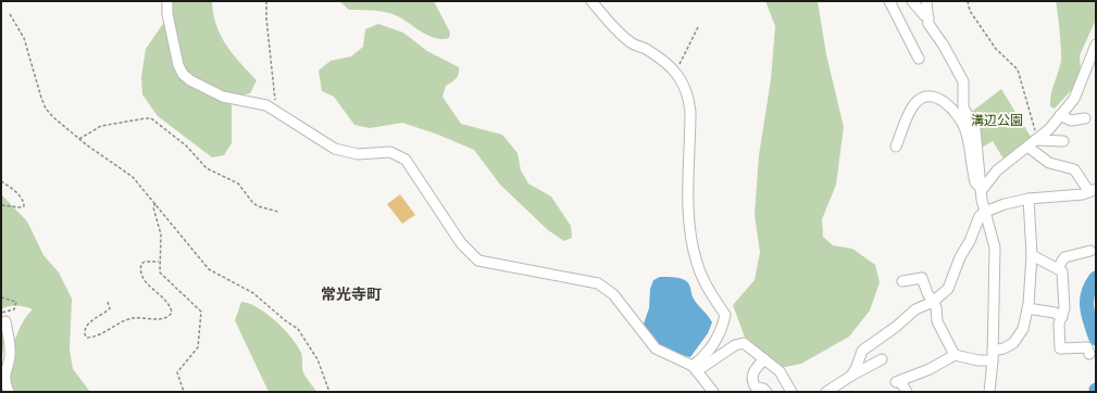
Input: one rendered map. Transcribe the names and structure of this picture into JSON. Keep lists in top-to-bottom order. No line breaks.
{"districts":["常光寺町"],"parks":["溝辺公園"]}
